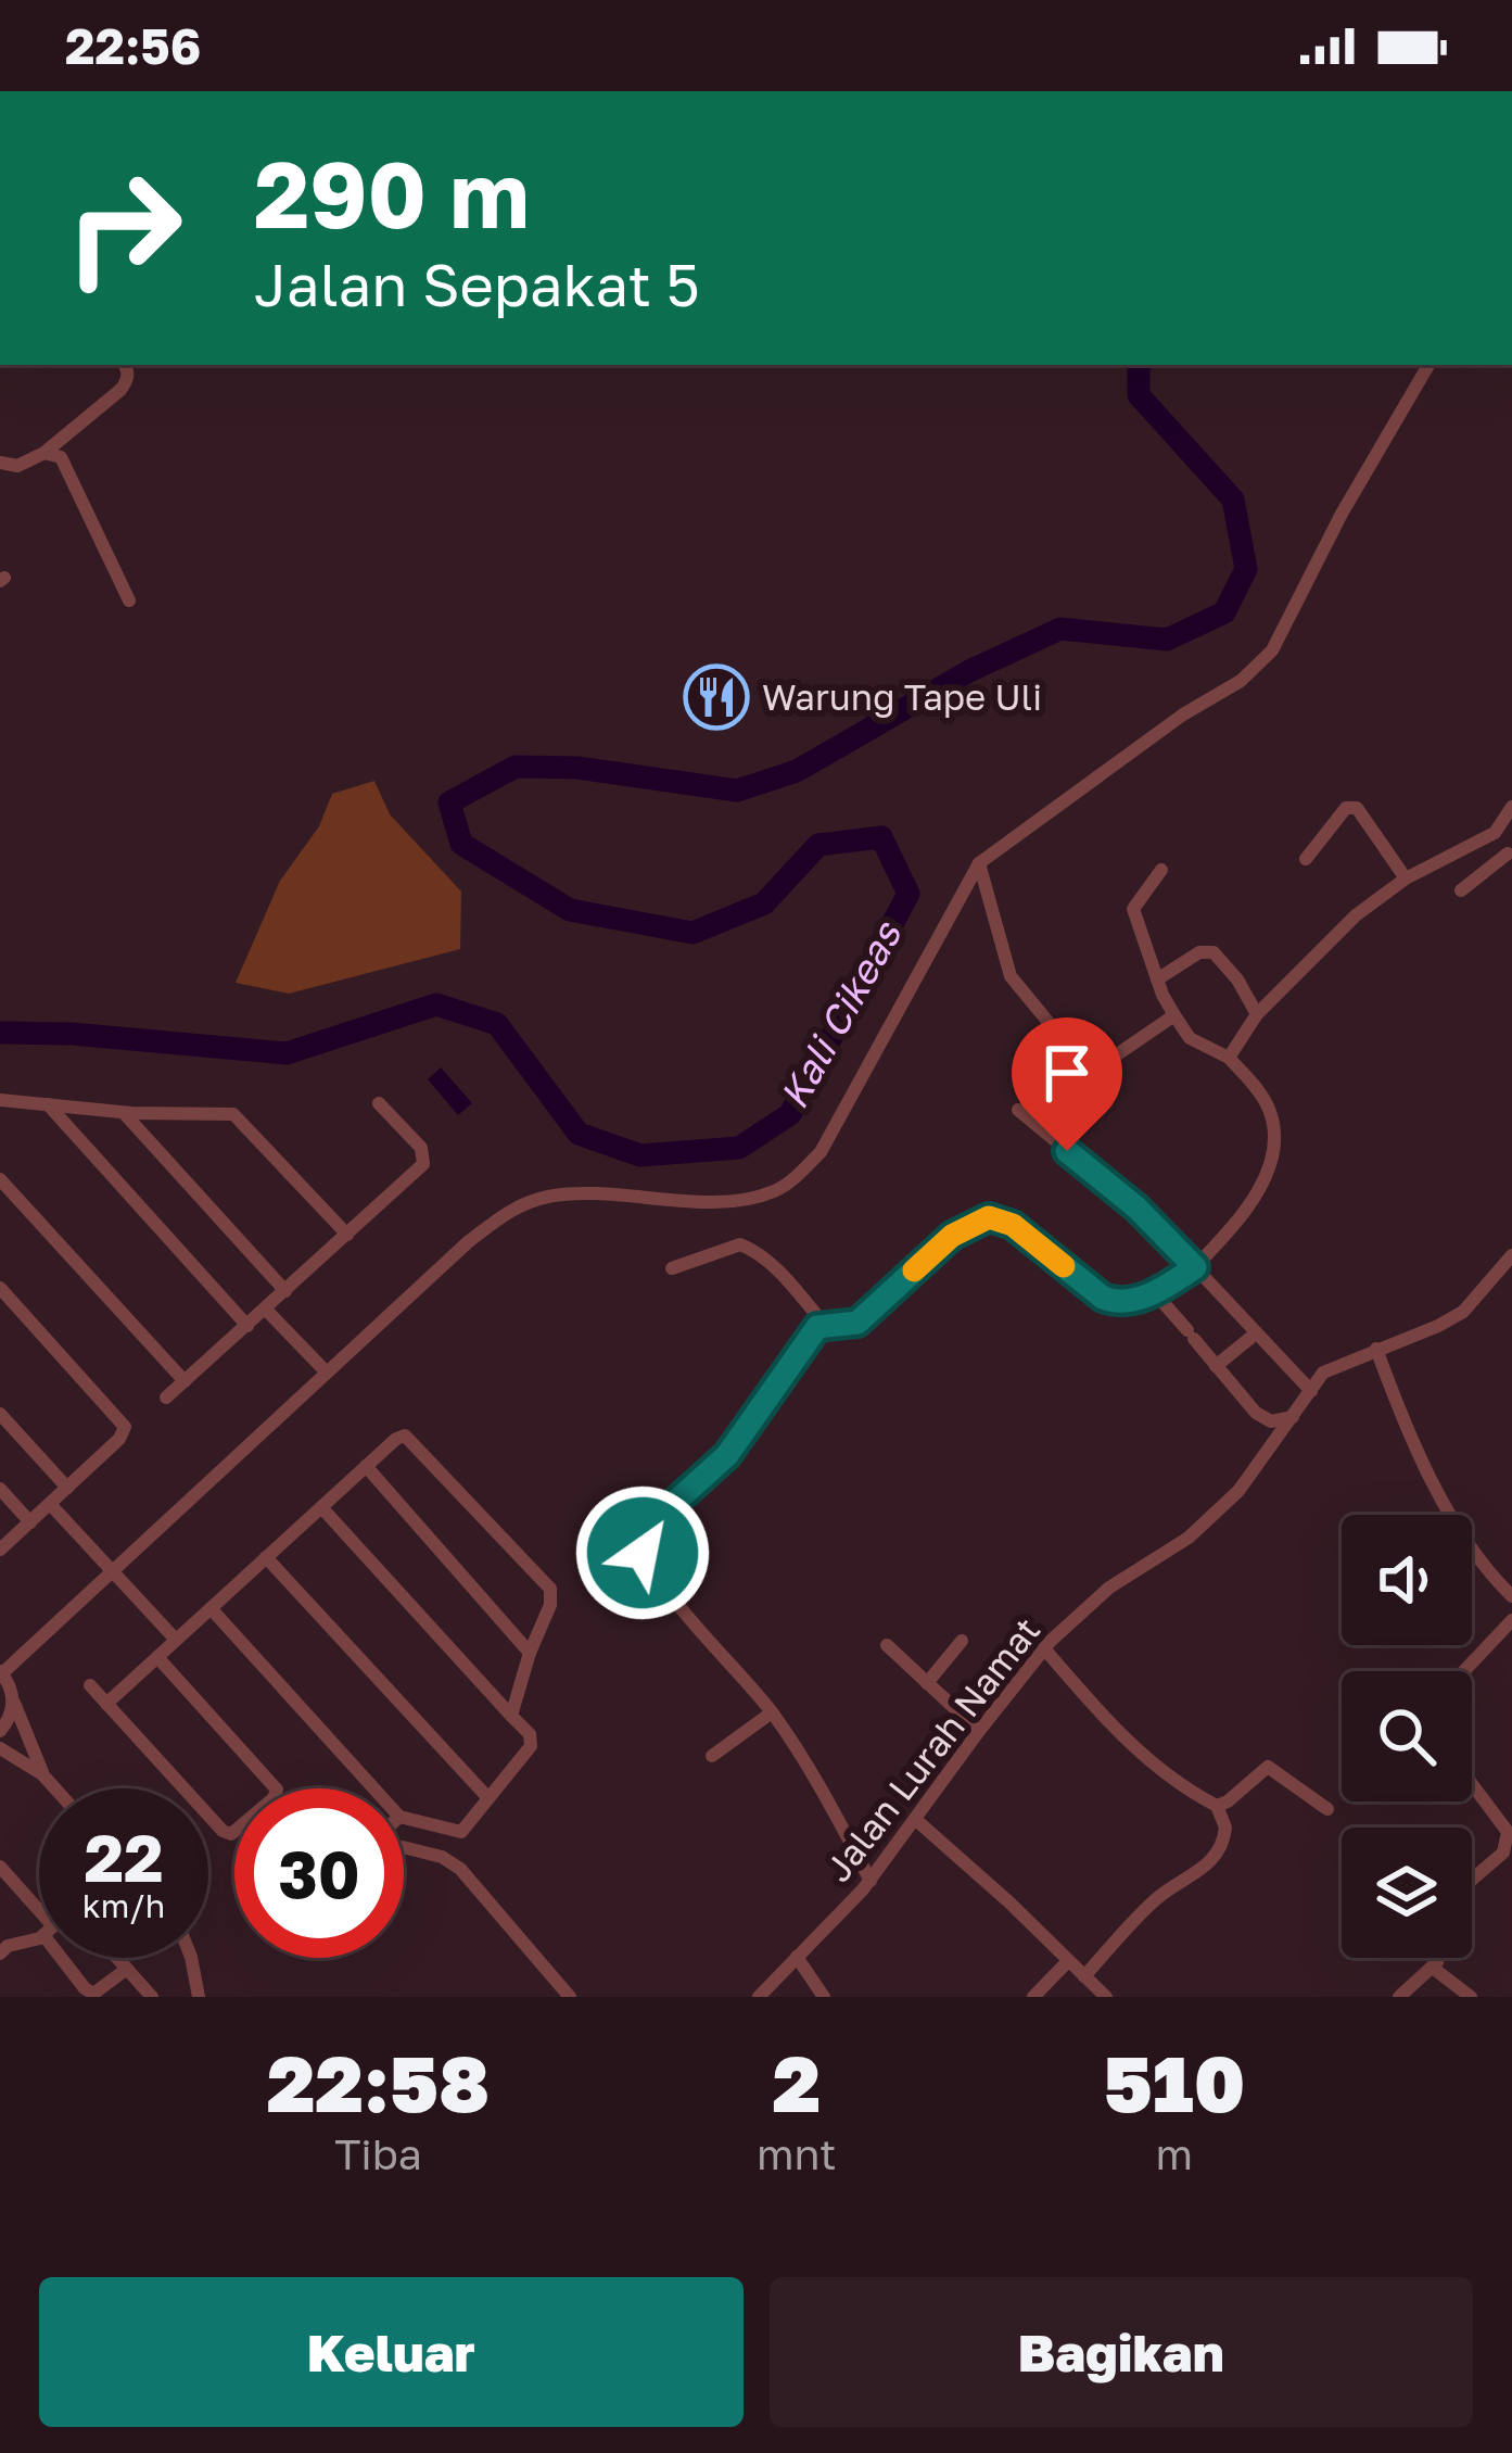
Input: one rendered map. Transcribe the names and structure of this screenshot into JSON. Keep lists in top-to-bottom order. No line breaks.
{"streets":{"street":["Jalan Lurah Namat"]},"water":["Kali Cikeas"],"places":{"restaurant":["Warung Tape Uli"]},"page":{"status":"22:56","turn":["290 m","Jalan Sepakat 5"],"speed":"22 km/h","limit":"30","eta":["22:58","Tiba","2","mnt","510","m"],"buttons":["Keluar","Bagikan"]}}
